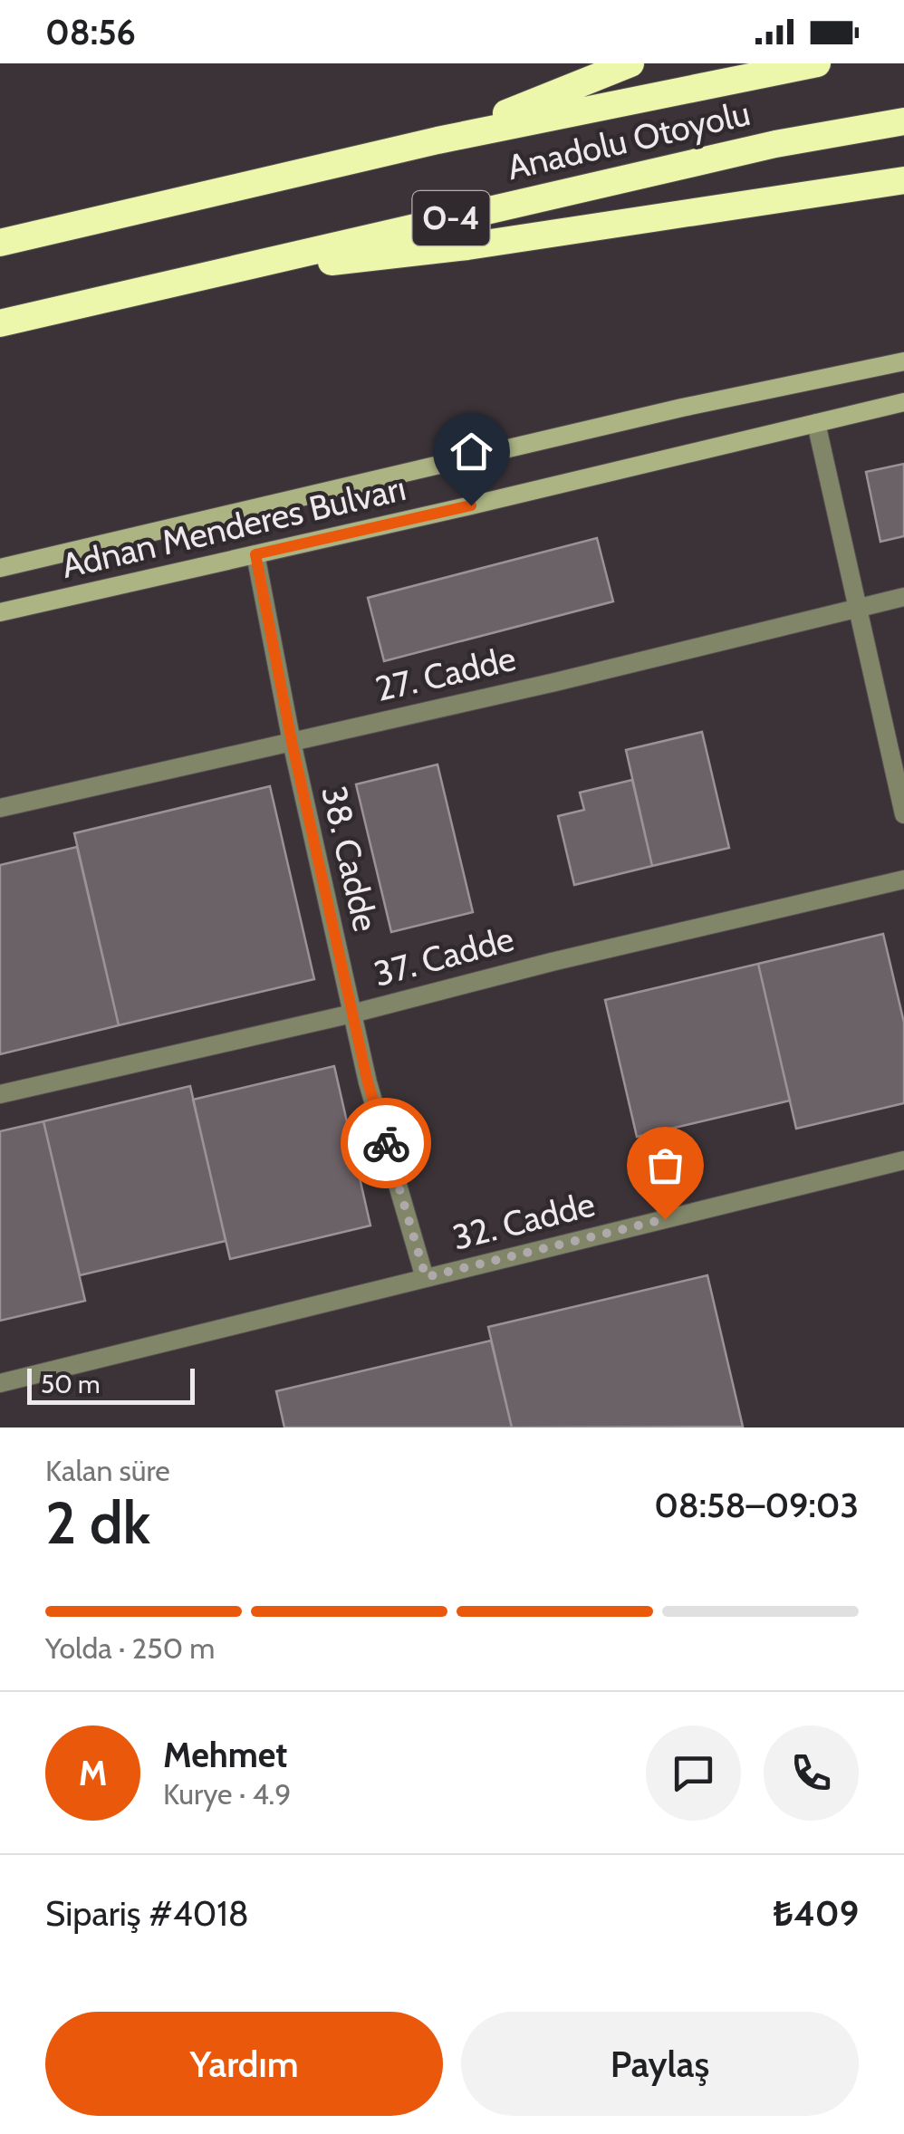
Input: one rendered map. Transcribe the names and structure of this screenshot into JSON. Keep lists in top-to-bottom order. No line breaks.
{"streets":{"highway":["Anadolu Otoyolu","O-4"],"main road":["Adnan Menderes Bulvarı"],"street":["27. Cadde","38. Cadde","37. Cadde","32. Cadde"]},"crossings":[["Adnan Menderes Bulvarı","38. Cadde"],["27. Cadde","38. Cadde"],["38. Cadde","37. Cadde"],["38. Cadde","32. Cadde"]],"scale_bar":"50 m","page":{"status":"08:56","scale":"50 m","heading":["2 dk","Kalan süre","08:58–09:03"],"panel":["Mehmet","Kurye · 4.9","Sipariş #4018","₺409"],"bar":"Yolda · 250 m","round":"M","buttons":["Yardım","Paylaş"]}}
